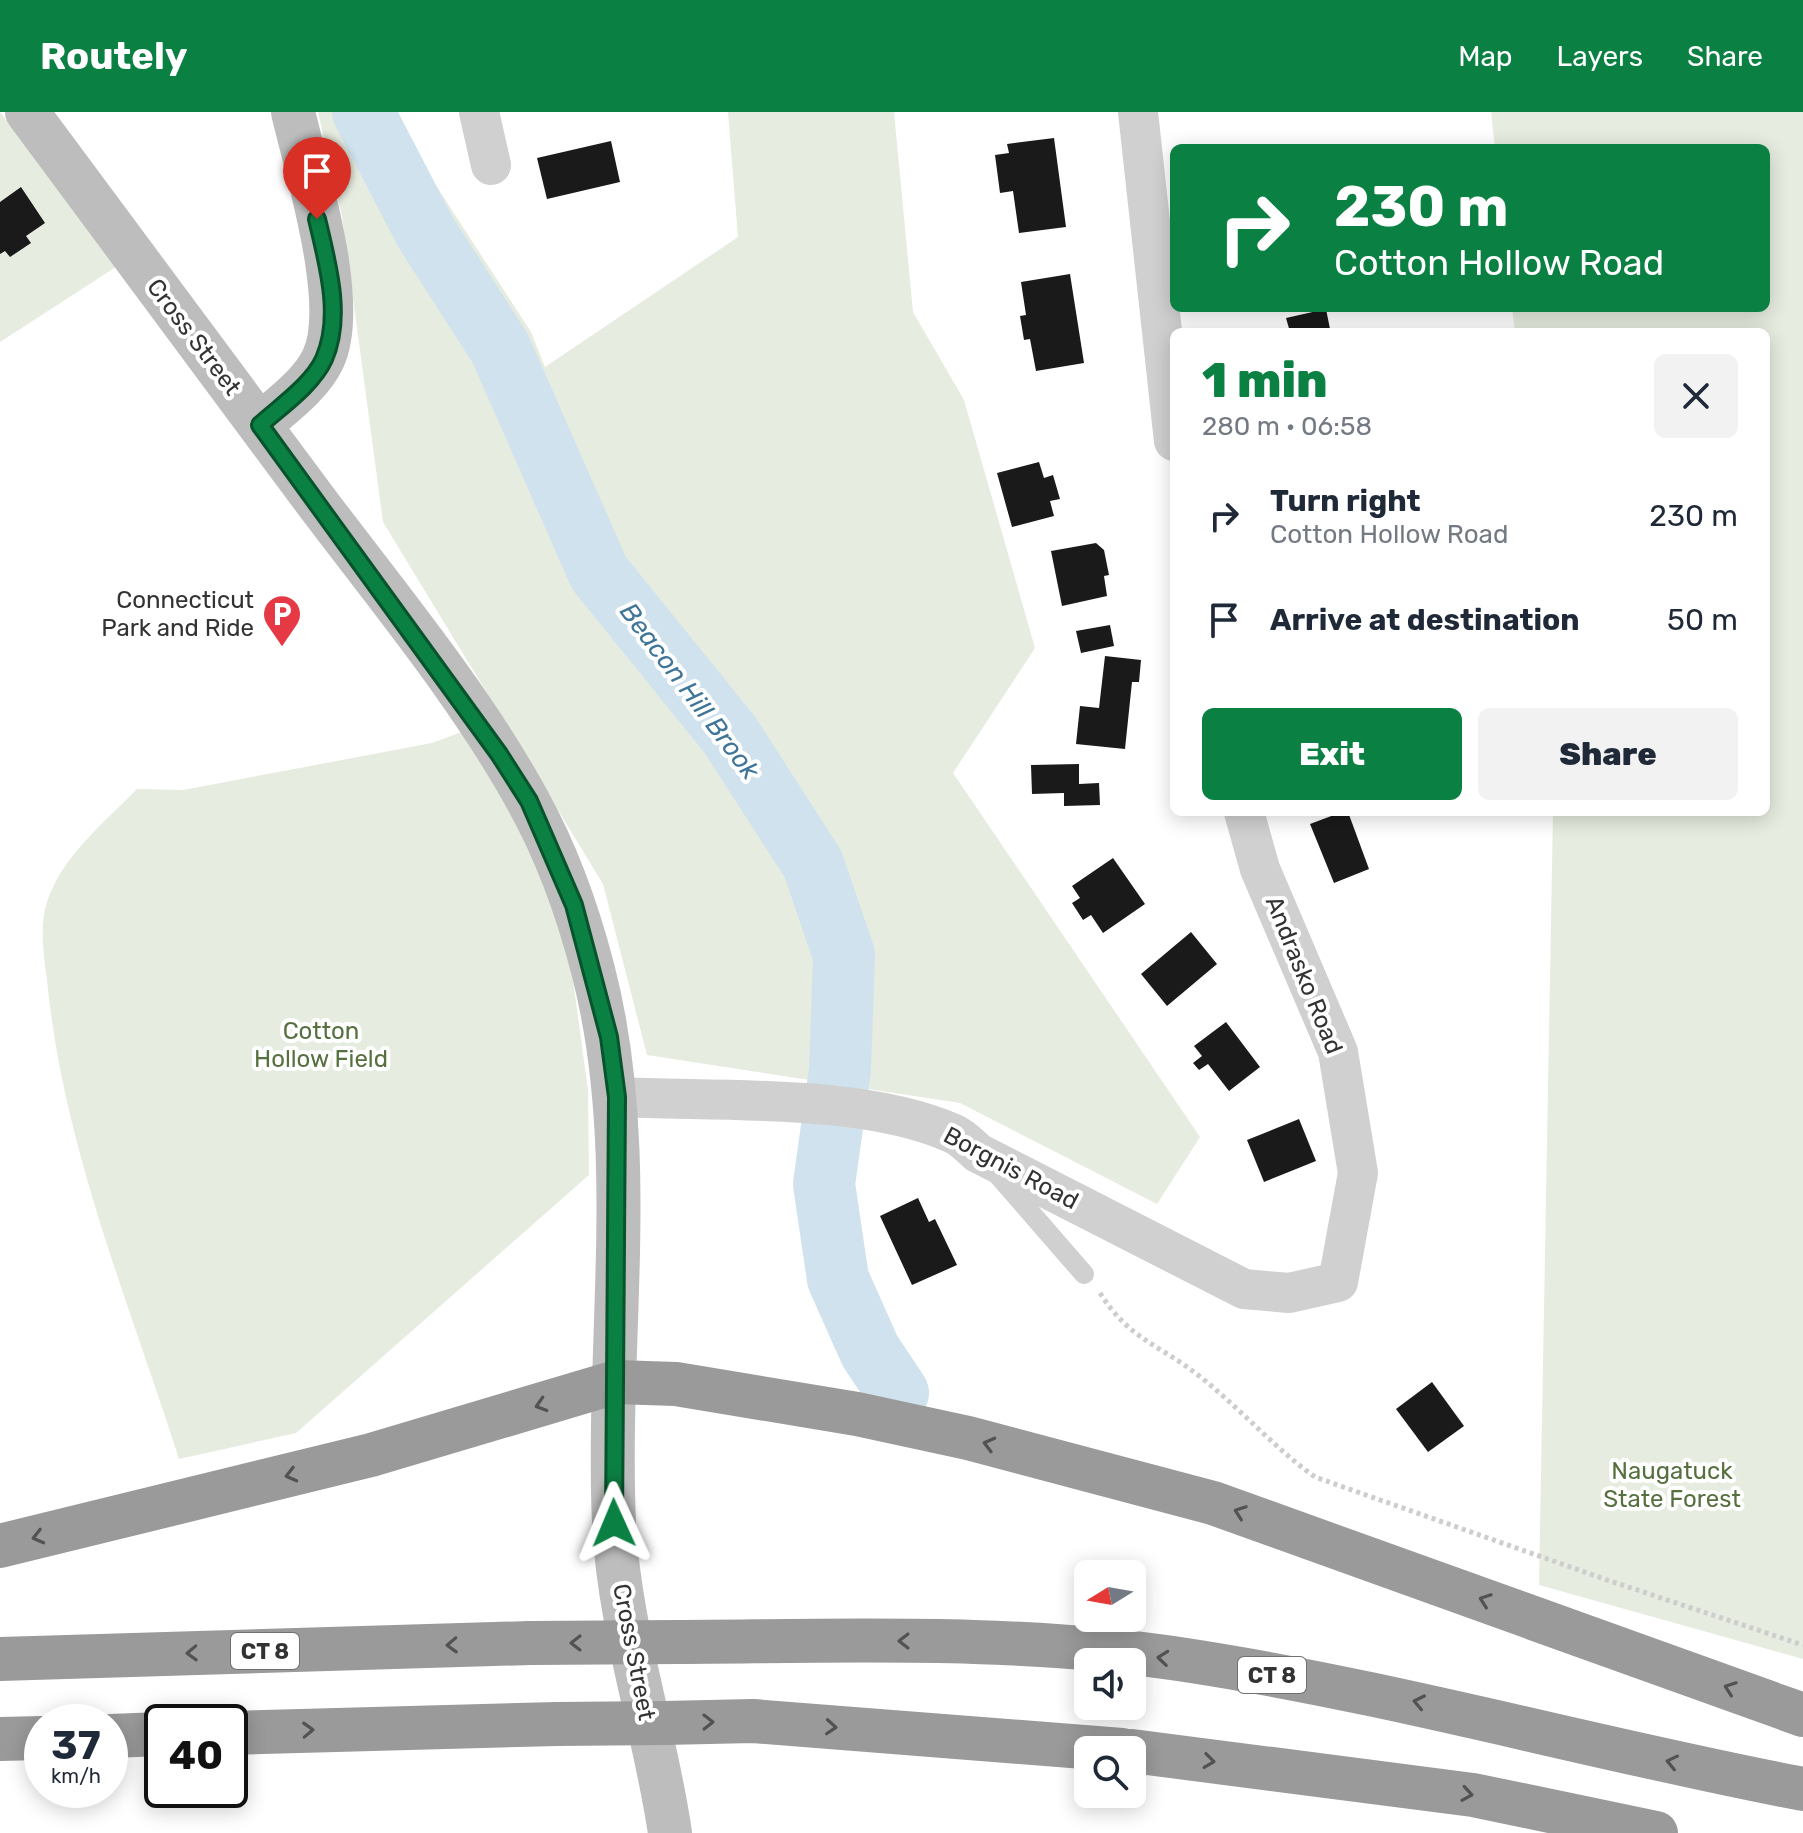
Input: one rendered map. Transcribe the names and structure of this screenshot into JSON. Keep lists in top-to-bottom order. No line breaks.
{"streets":{"highway":["CT 8"],"street":["Cross Street","Andrasko Road","Borgnis Road"]},"crossings":[["Cross Street","Borgnis Road"],["Andrasko Road","Borgnis Road"]],"water":["Beacon Hill Brook"],"parks":["Cotton Hollow Field","Naugatuck State Forest"],"places":{"parking":["Connecticut Park and Ride"]},"north":"left","page":{"header":"Routely","nav":["Map","Layers","Share"],"turn":["230 m","Cotton Hollow Road"],"heading":["1 min","280 m · 06:58"],"list":[{"name":"Turn right","note":"Cotton Hollow Road","value":"230 m"},{"name":"Arrive at destination","value":"50 m"}],"buttons":["Exit","Share"],"speed":"37 km/h","limit":"40"}}
